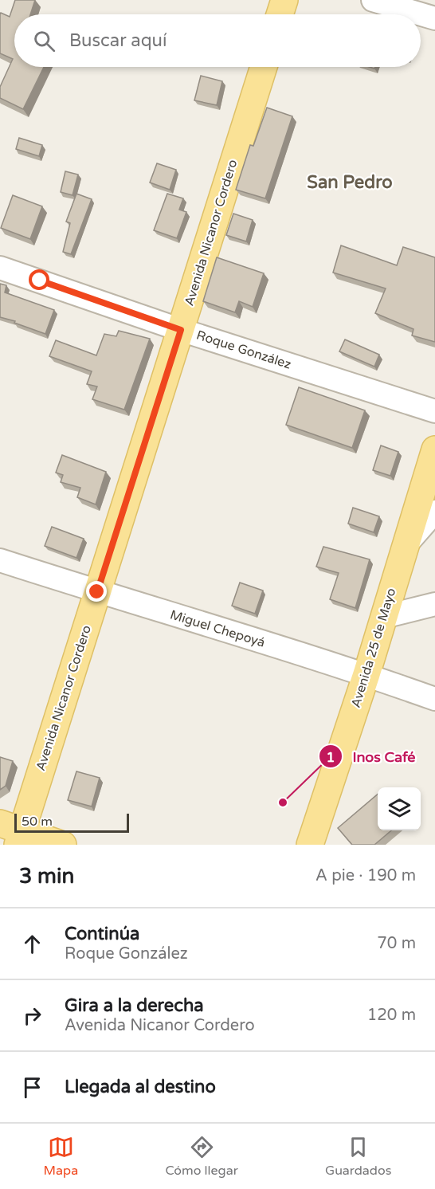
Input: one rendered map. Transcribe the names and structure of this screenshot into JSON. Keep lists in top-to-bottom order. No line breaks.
{"streets":{"main road":["Avenida Nicanor Cordero","Avenida 25 de Mayo"],"street":["Roque González","Miguel Chepoyá"]},"crossings":[["Avenida Nicanor Cordero","Roque González"],["Avenida Nicanor Cordero","Miguel Chepoyá"],["Miguel Chepoyá","Avenida 25 de Mayo"]],"districts":["San Pedro"],"places":["Inos Café"],"scale_bar":"50 m","page":{"search":"Buscar aquí","scale":"50 m","heading":["3 min","A pie · 190 m"],"list":[["Continúa","Roque González","70 m"],["Gira a la derecha","Avenida Nicanor Cordero","120 m"],"Llegada al destino"],"nav":["Mapa","Cómo llegar","Guardados"]}}
